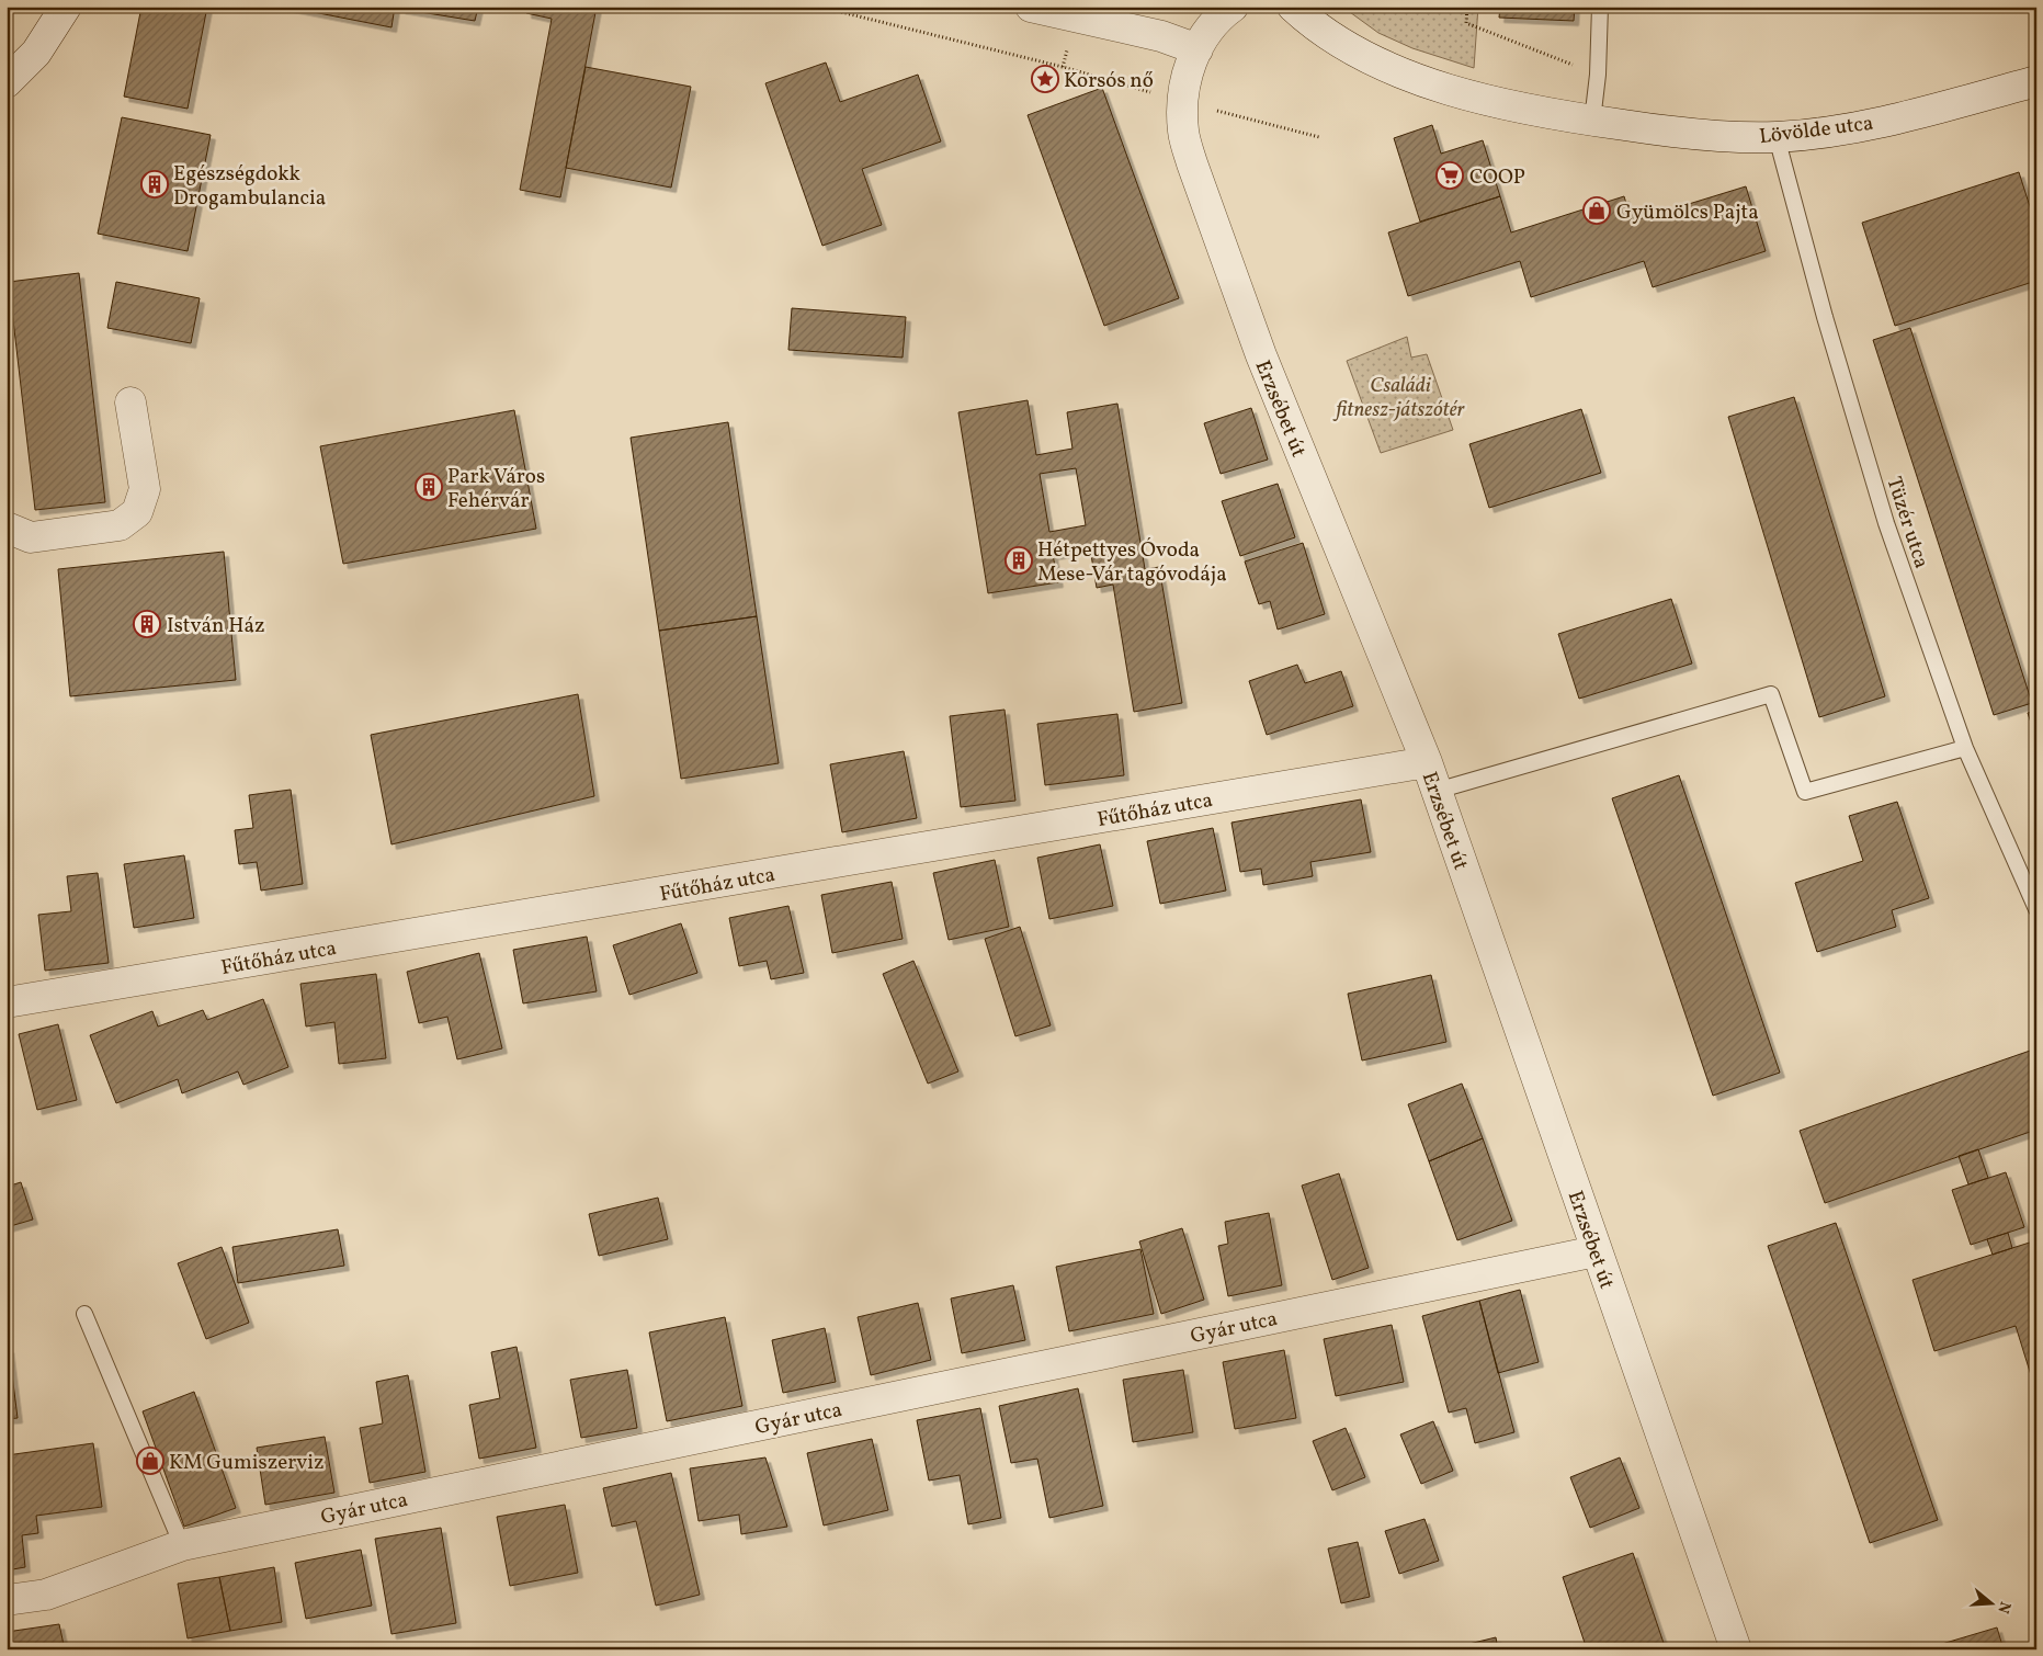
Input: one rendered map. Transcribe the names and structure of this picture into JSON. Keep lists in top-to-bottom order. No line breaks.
{"streets":{"street":["Lövölde utca","Erzsébet út","Fűtőház utca","Gyár utca"],"lane":["Tüzér utca"]},"crossings":[["Lövölde utca","Tüzér utca"],["Erzsébet út","Fűtőház utca"],["Erzsébet út","Gyár utca"]],"parks":["Családi fitnesz-játszótér"],"places":{"place":["Korsós nő"],"supermarket":["COOP"],"building":["Egészségdokk Drogambulancia","Park Város Fehérvár","Hétpettyes Óvoda Mese-Vár tagóvodája","István Ház"],"shop":["Gyümölcs Pajta","KM Gumiszerviz"]},"north":"right"}
